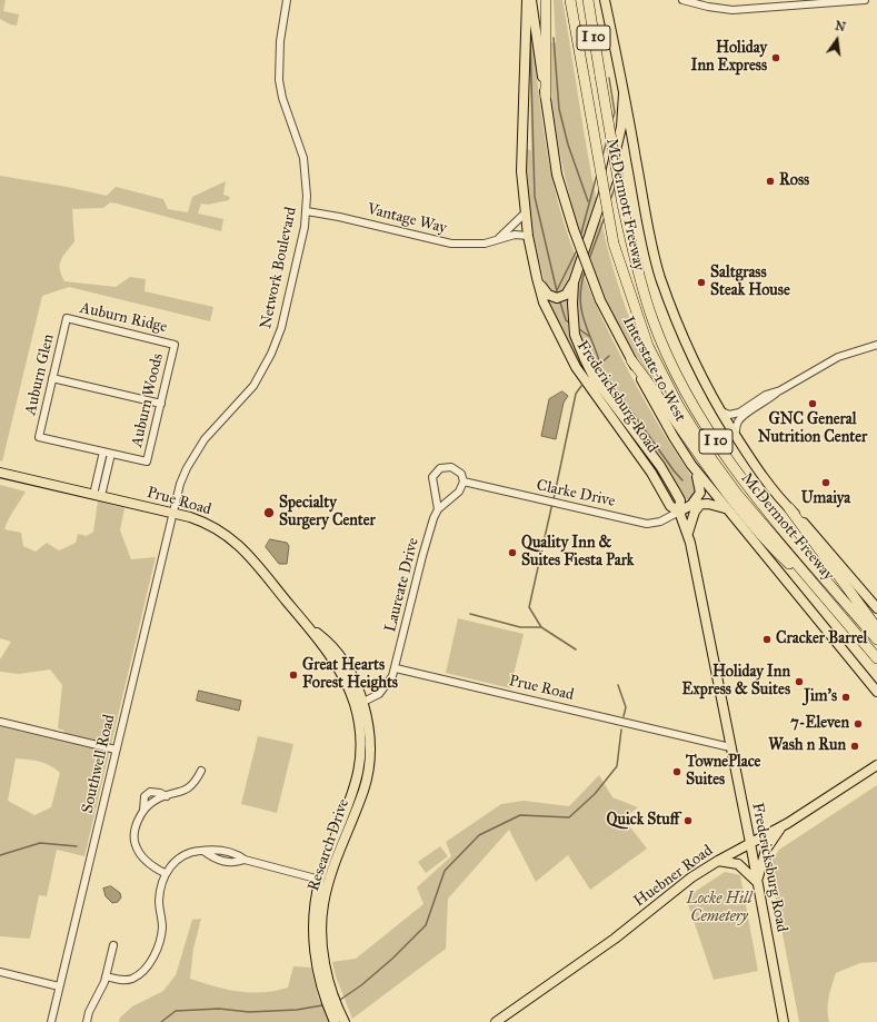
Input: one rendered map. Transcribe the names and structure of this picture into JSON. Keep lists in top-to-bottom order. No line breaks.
{"streets":{"highway":["I 10","McDermott Freeway"],"main road":["Interstate 10 West","Fredericksburg Road","Prue Road","Research Drive","Huebner Road"],"street":["Vantage Way","Network Boulevard","Auburn Ridge","Auburn Glen","Auburn Woods","Clarke Drive","Laureate Drive","Southwell Road"]},"crossings":[["Vantage Way","Network Boulevard"],["Vantage Way","Fredericksburg Road"],["Network Boulevard","Prue Road"],["Network Boulevard","Southwell Road"],["Auburn Ridge","Auburn Glen"],["Auburn Ridge","Auburn Woods"],["Fredericksburg Road","Clarke Drive"],["Fredericksburg Road","Prue Road"],["Fredericksburg Road","Huebner Road"],["Prue Road","Laureate Drive"],["Prue Road","Southwell Road"],["Prue Road","Research Drive"]],"parks":["Locke Hill Cemetery"],"places":["Holiday Inn Express","Ross","Saltgrass Steak House","GNC General Nutrition Center","Umaiya","Specialty Surgery Center","Quality Inn & Suites Fiesta Park","Cracker Barrel","Great Hearts Forest Heights","Holiday Inn Express & Suites","Jim's","7-Eleven","Wash n Run","TownePlace Suites","Quick Stuff"],"north":"top"}
